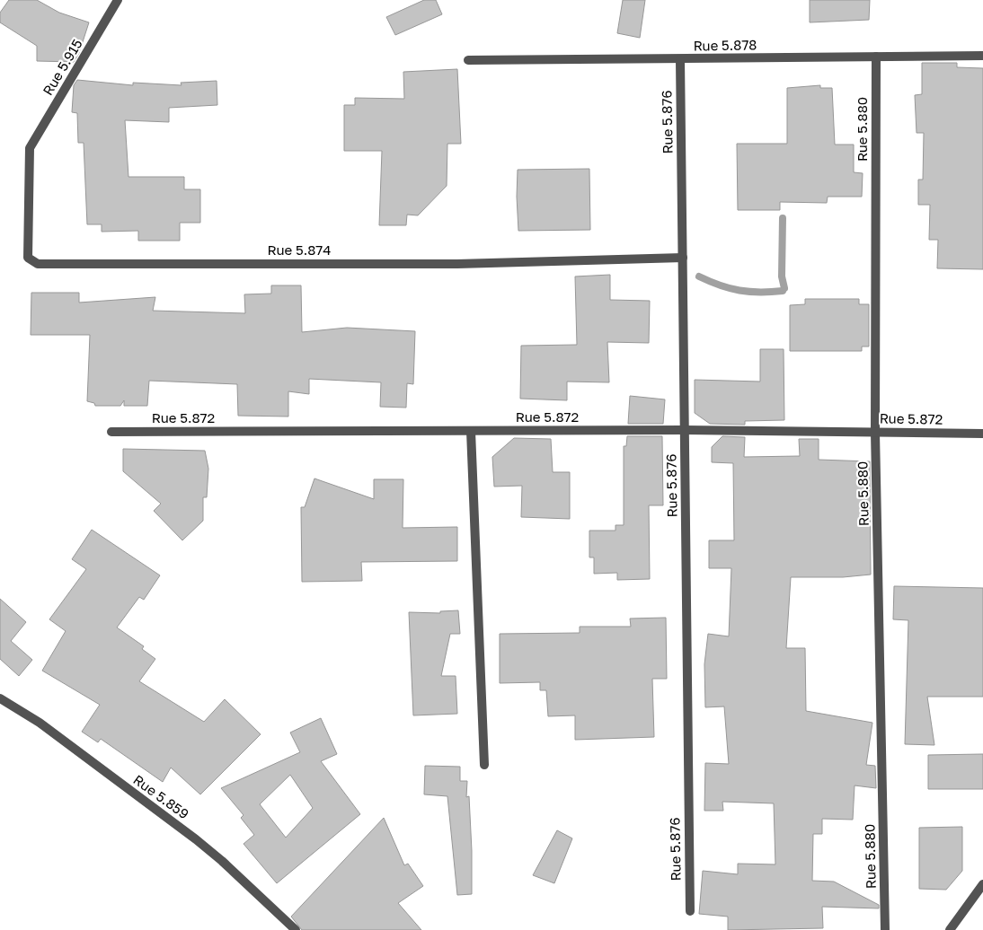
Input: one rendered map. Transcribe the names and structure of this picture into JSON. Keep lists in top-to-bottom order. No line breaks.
{"streets":{"street":["Rue 5.878","Rue 5.915","Rue 5.876","Rue 5.880","Rue 5.874","Rue 5.872","Rue 5.859"]},"crossings":[["Rue 5.878","Rue 5.876"],["Rue 5.878","Rue 5.880"],["Rue 5.915","Rue 5.874"],["Rue 5.876","Rue 5.874"],["Rue 5.876","Rue 5.872"],["Rue 5.880","Rue 5.872"]]}
